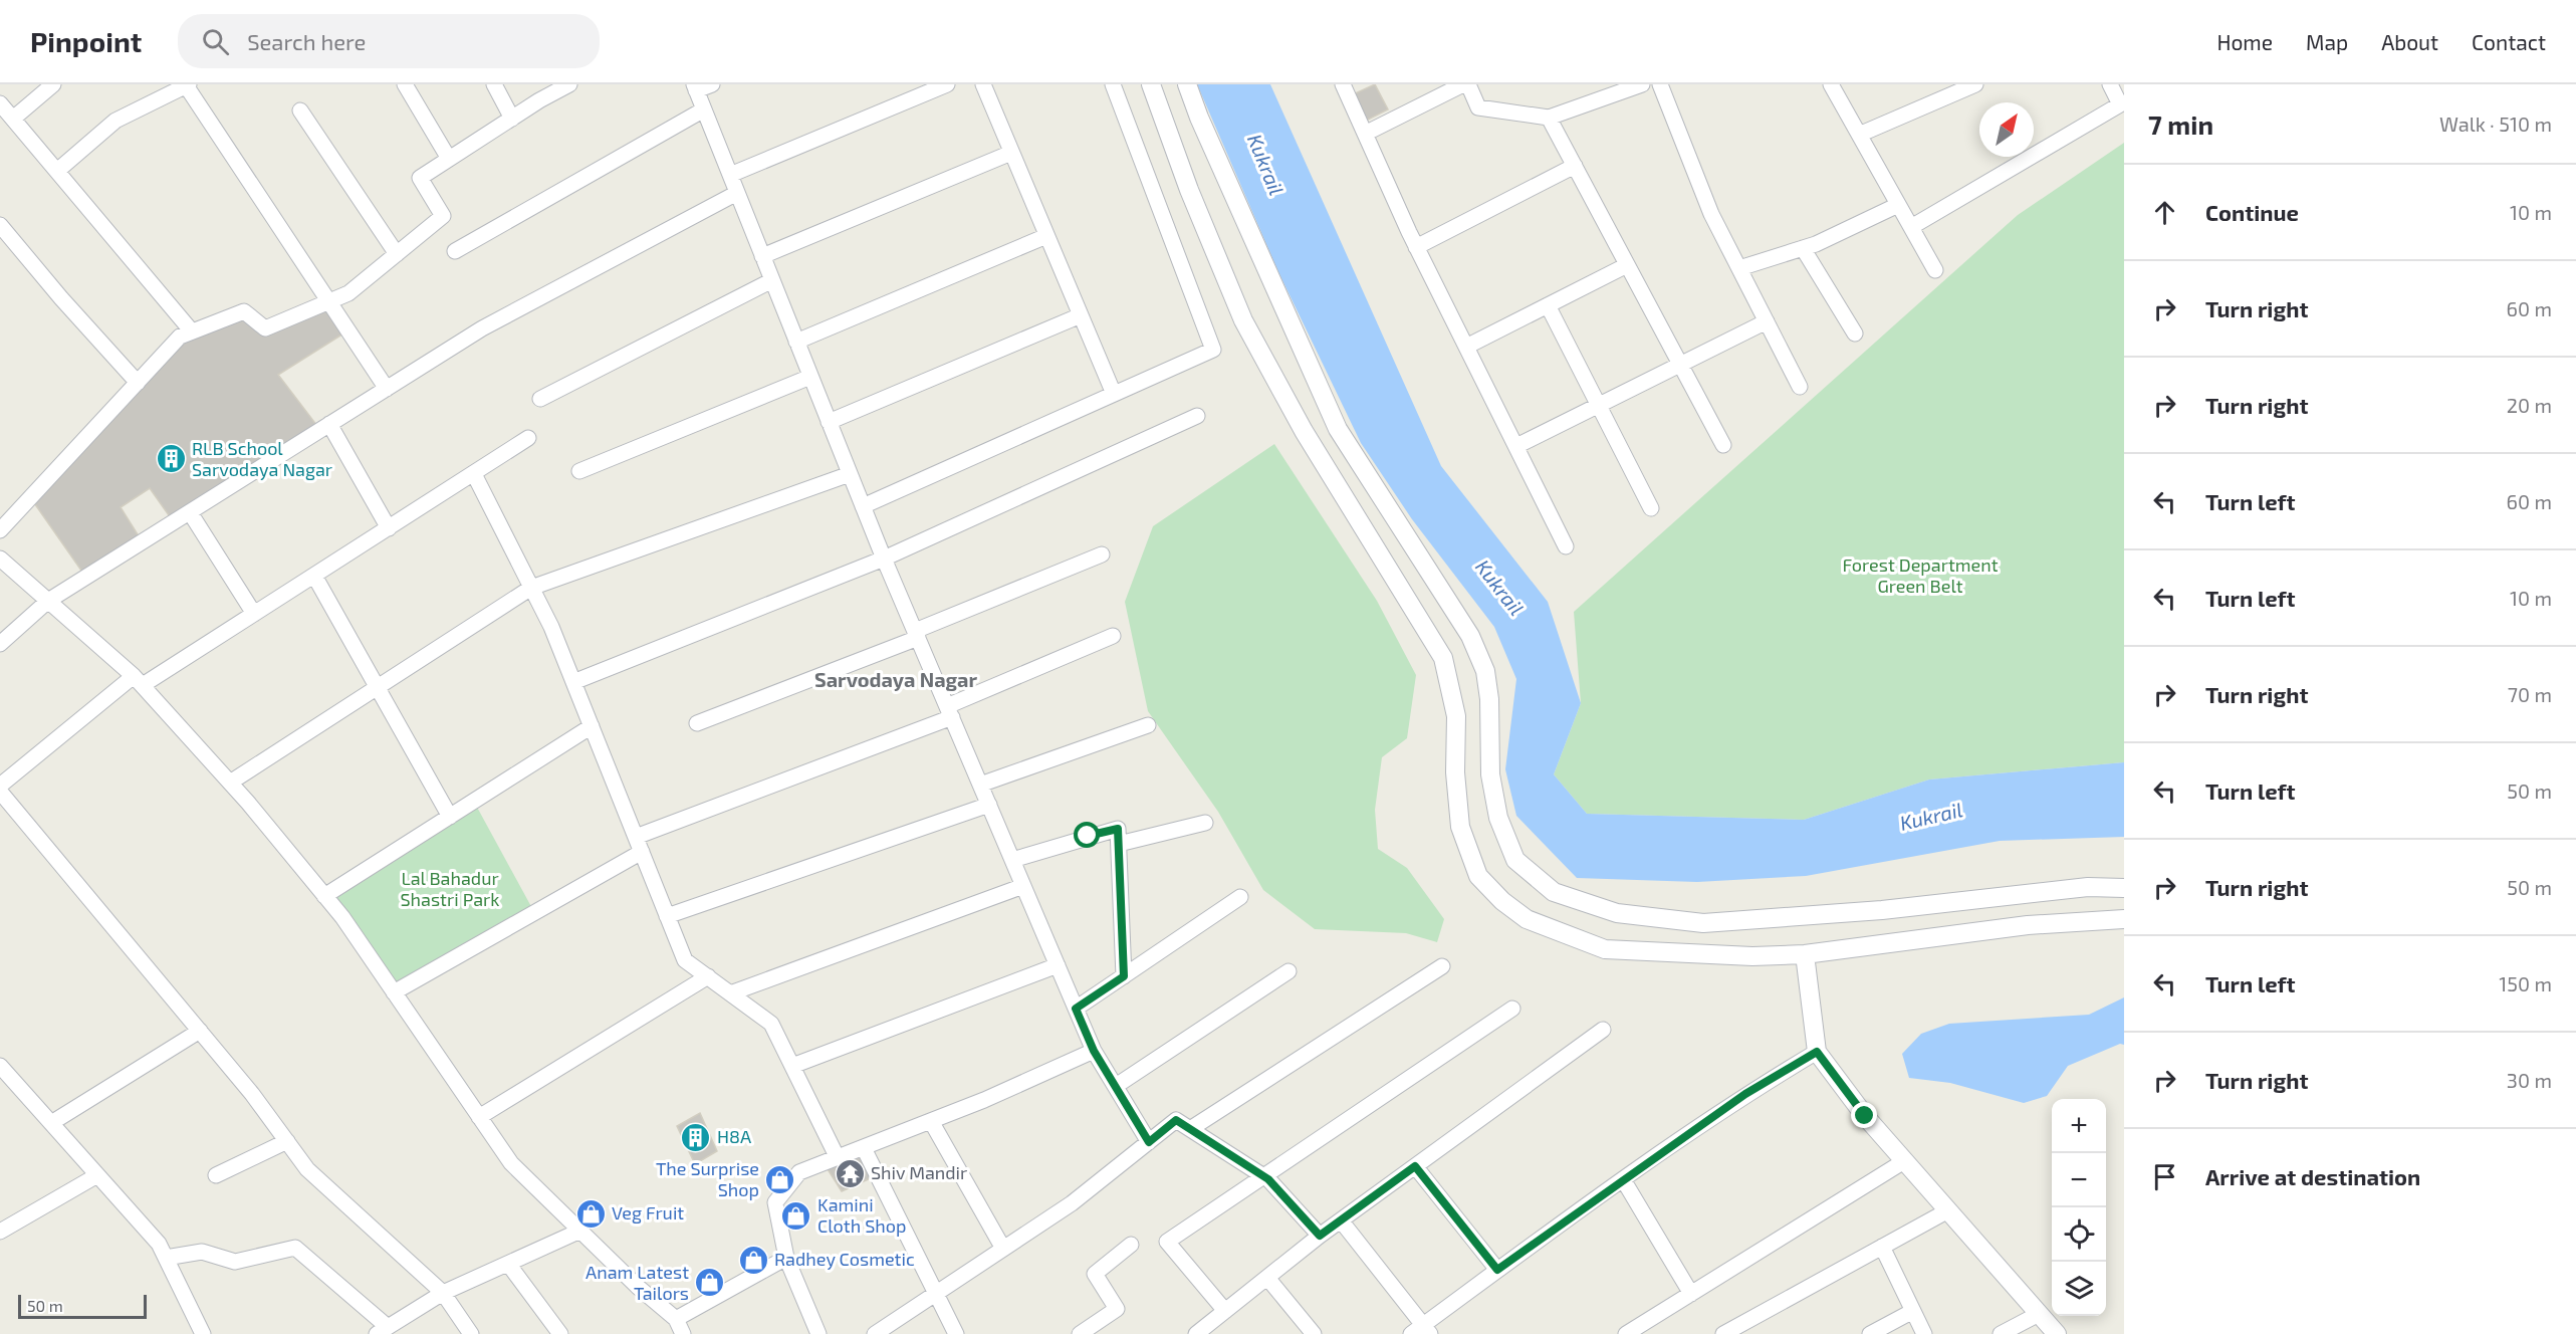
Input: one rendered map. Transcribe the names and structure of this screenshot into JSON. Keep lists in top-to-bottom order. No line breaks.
{"districts":["Sarvodaya Nagar"],"water":["Kukrail"],"parks":["Forest Department Green Belt","Lal Bahadur Shastri Park"],"places":{"building":["RLB School Sarvodaya Nagar","H8A"],"temple":["Shiv Mandir"],"shop":["The Surprise Shop","Veg Fruit","Kamini Cloth Shop","Radhey Cosmetic","Anam Latest Tailors"]},"scale_bar":"50 m","north":"top right","page":{"header":"Pinpoint","search":"Search here","nav":["Home","Map","About","Contact"],"heading":["7 min","Walk · 510 m"],"list":[["Continue","10 m"],["Turn right","60 m"],["Turn right","20 m"],["Turn left","60 m"],["Turn left","10 m"],["Turn right","70 m"],["Turn left","50 m"],["Turn right","50 m"],["Turn left","150 m"],["Turn right","30 m"],"Arrive at destination"],"map_buttons":["+","−"],"scale":"50 m"}}
